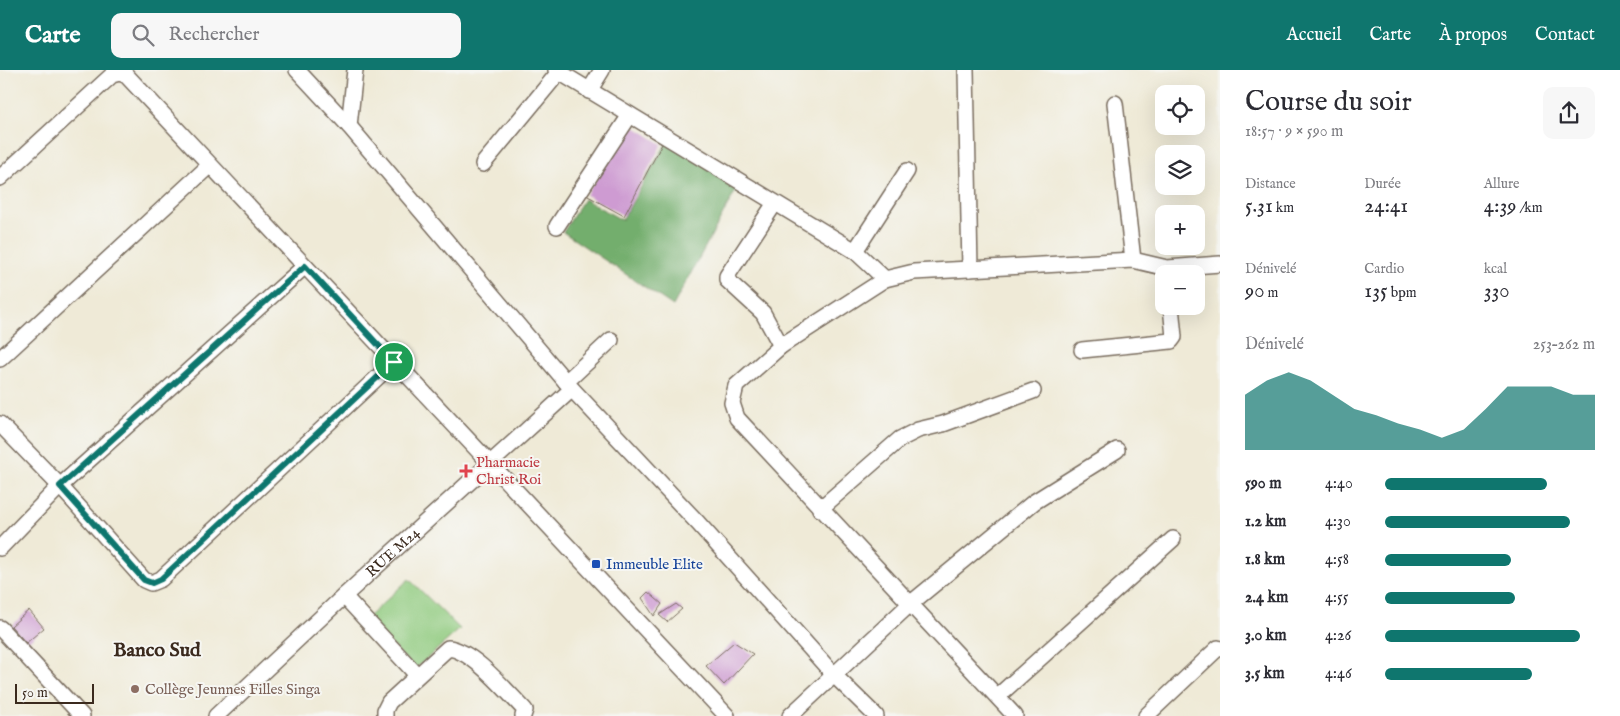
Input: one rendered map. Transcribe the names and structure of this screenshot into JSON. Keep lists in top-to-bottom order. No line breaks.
{"streets":{"street":["RUE M24"]},"districts":["Banco Sud"],"places":{"health":["Pharmacie Christ Roi"],"transit":["Immeuble Elite"],"other":["Collège Jeunnes Filles Singa"]},"scale_bar":"50 m","page":{"header":"Carte","search":"Rechercher","nav":["Accueil","Carte","À propos","Contact"],"heading":["Course du soir","18:57 · 9 × 590 m"],"map_buttons":["+","−"],"stats":[["Distance","5.31 km"],["Durée","24:41"],["Allure","4:39 /km"],["Dénivelé","90 m"],["Cardio","135 bpm"],["kcal","330"]],"chart":["Dénivelé","253–262 m"],"list":[{"name":"590 m","note":"4:40"},{"name":"1.2 km","note":"4:30"},{"name":"1.8 km","note":"4:58"},{"name":"2.4 km","note":"4:55"},{"name":"3.0 km","note":"4:26"},{"name":"3.5 km","note":"4:46"}],"scale":"50 m"}}
